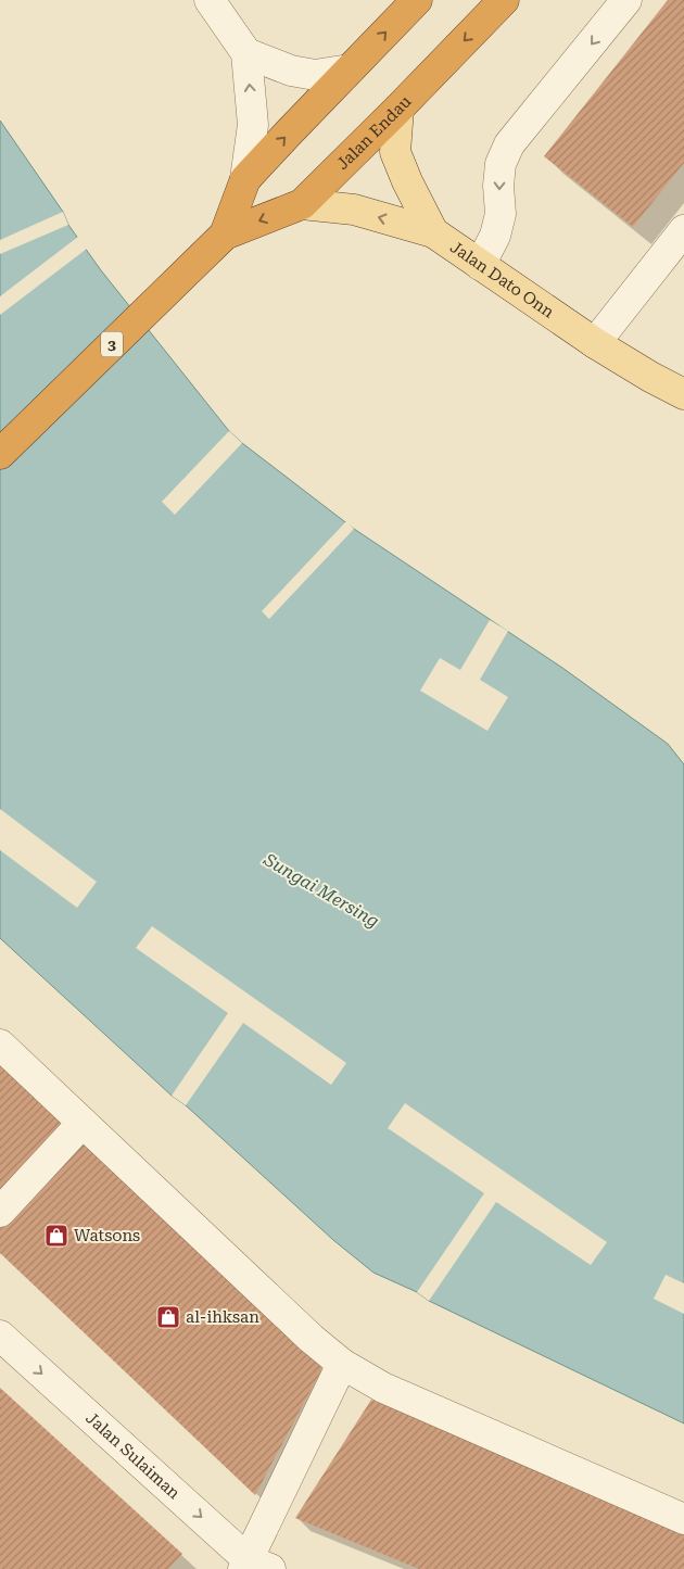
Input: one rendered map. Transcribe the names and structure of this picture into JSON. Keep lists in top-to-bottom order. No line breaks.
{"streets":{"highway":["Jalan Endau","3"],"main road":["Jalan Dato Onn"],"street":["Jalan Sulaiman"]},"crossings":[["Jalan Endau","Jalan Dato Onn"]],"water":["Sungai Mersing"],"places":{"shop":["Watsons","al-ihksan"]}}
